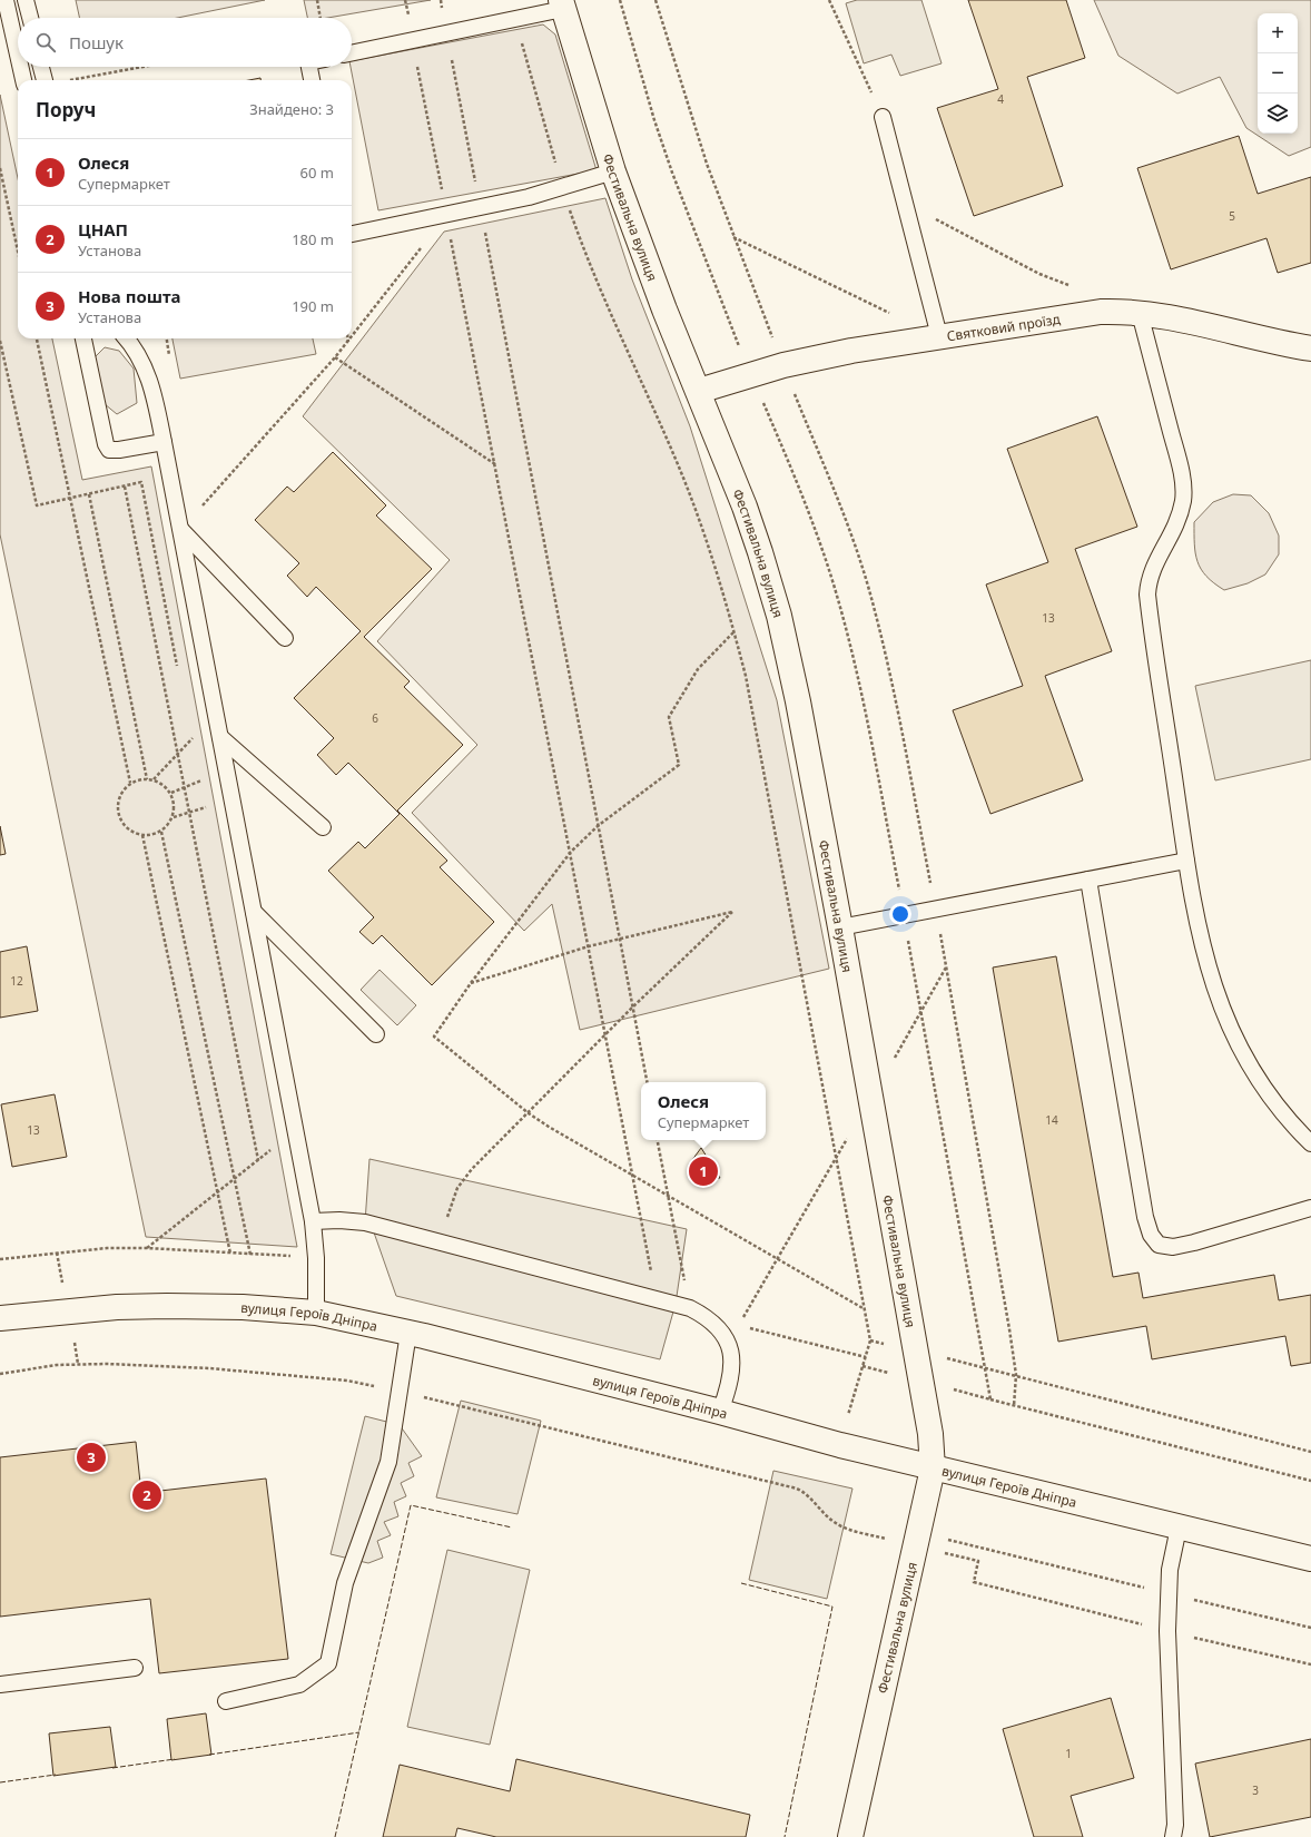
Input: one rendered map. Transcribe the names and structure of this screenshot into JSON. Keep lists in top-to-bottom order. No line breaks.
{"streets":{"street":["Фестивальна вулиця","Святковий проїзд","вулиця Героїв Дніпра"]},"crossings":[["Фестивальна вулиця","Святковий проїзд"],["Фестивальна вулиця","вулиця Героїв Дніпра"]],"house_numbers":["4","5","13","6","12","14","13","1","3"],"page":{"map_buttons":["+","−"],"search":"Пошук","heading":["Поруч","Знайдено: 3"],"list":[{"mark":"1","name":"Олеся","note":"Супермаркет","value":"60 m"},{"mark":"2","name":"ЦНАП","note":"Установа","value":"180 m"},{"mark":"3","name":"Нова пошта","note":"Установа","value":"190 m"}],"popup":["Олеся","Супермаркет"],"pins":["1","3","2"]}}
